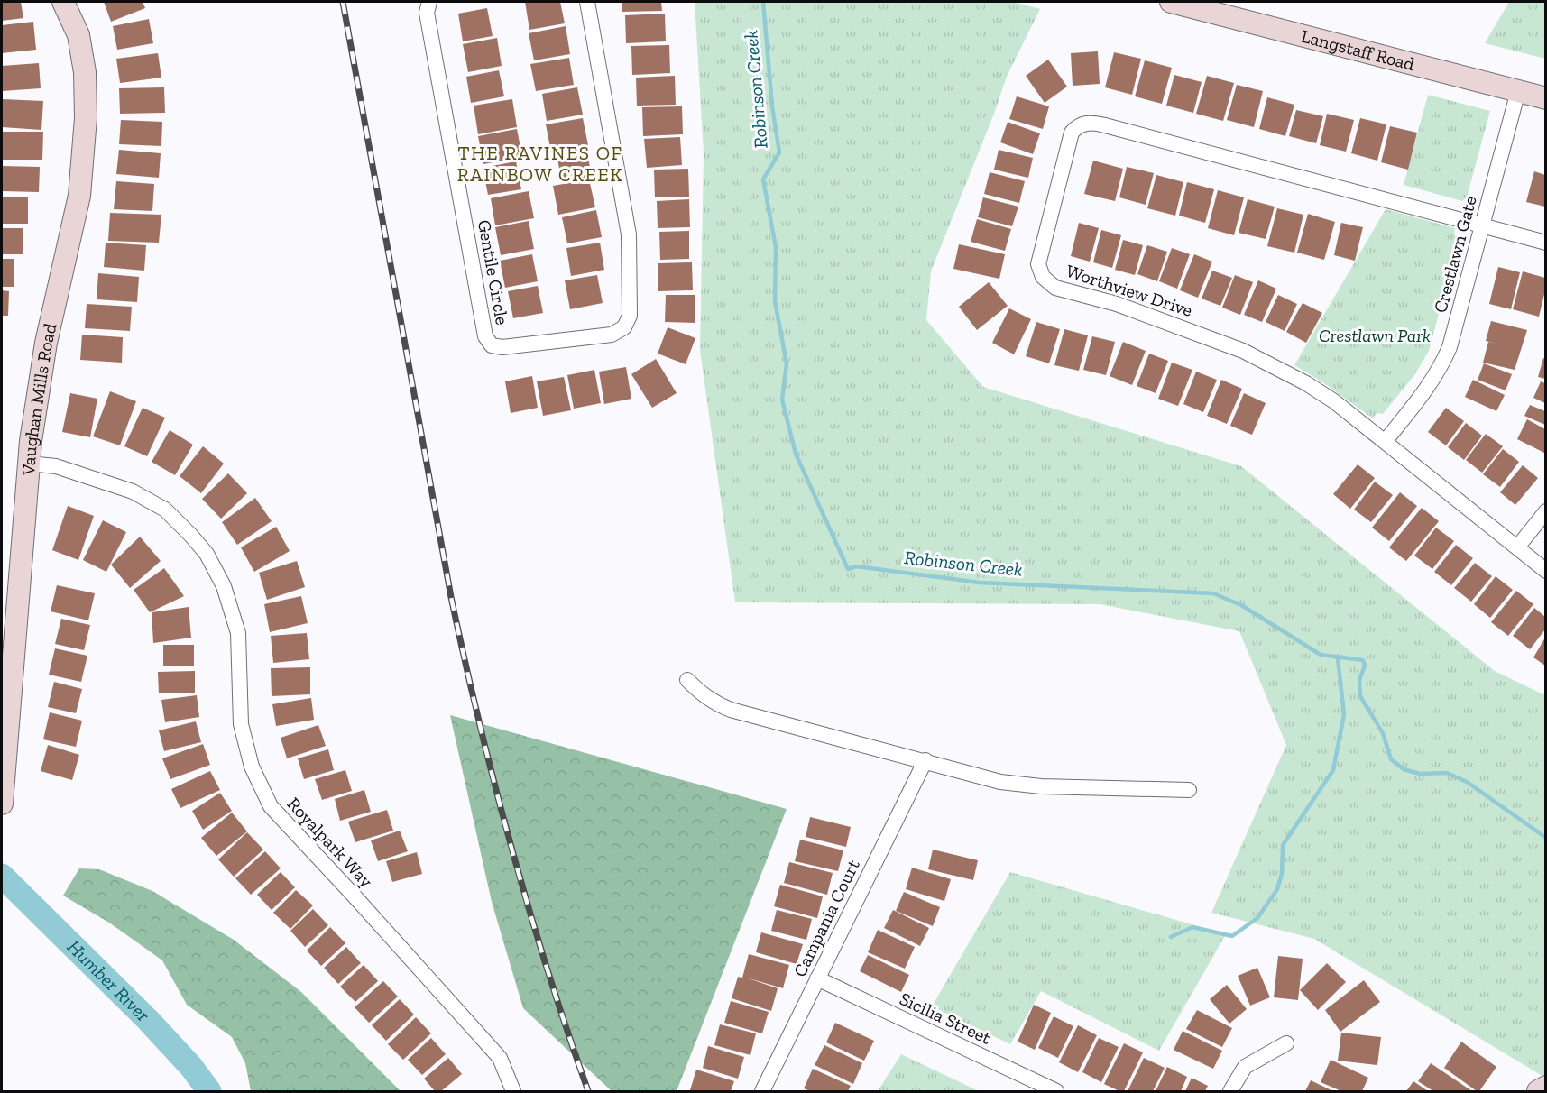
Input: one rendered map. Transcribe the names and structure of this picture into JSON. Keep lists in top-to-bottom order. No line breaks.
{"streets":{"street":["Langstaff Road","Crestlawn Gate","Gentile Circle","Worthview Drive","Vaughan Mills Road","Royalpark Way","Campania Court","Sicilia Street"]},"crossings":[["Langstaff Road","Crestlawn Gate"],["Crestlawn Gate","Worthview Drive"],["Vaughan Mills Road","Royalpark Way"],["Campania Court","Sicilia Street"]],"districts":["THE RAVINES OF RAINBOW CREEK"],"water":["Robinson Creek","Humber River"],"parks":["Crestlawn Park"]}
